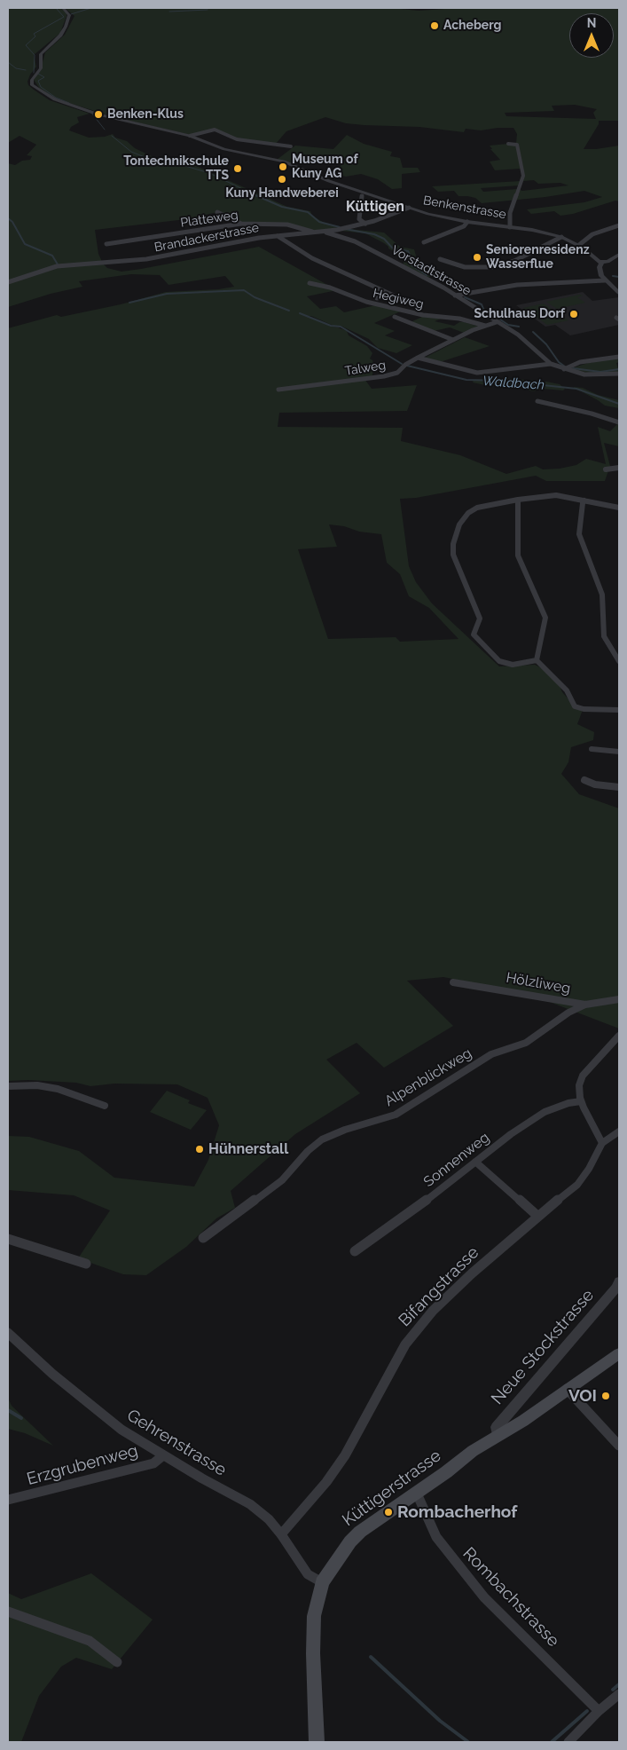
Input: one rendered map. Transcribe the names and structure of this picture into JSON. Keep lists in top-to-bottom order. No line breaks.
{"streets":{"main road":["Küttigerstrasse"],"street":["Benkenstrasse","Platteweg","Brandackerstrasse","Vorstadtstrasse","Hegiweg","Talweg","Hölzliweg","Alpenblickweg","Sonnenweg","Bifangstrasse","Neue Stockstrasse","Gehrenstrasse","Erzgrubenweg","Rombachstrasse"]},"crossings":[["Benkenstrasse","Brandackerstrasse"],["Platteweg","Brandackerstrasse"],["Brandackerstrasse","Vorstadtstrasse"],["Vorstadtstrasse","Talweg"],["Hegiweg","Talweg"],["Hölzliweg","Alpenblickweg"],["Bifangstrasse","Gehrenstrasse"],["Neue Stockstrasse","Küttigerstrasse"],["Gehrenstrasse","Erzgrubenweg"],["Gehrenstrasse","Küttigerstrasse"],["Küttigerstrasse","Rombachstrasse"]],"districts":["Küttigen"],"water":["Waldbach"],"places":["Acheberg","Benken-Klus","Museum of Kuny AG","Tontechnikschule TTS","Kuny Handweberei","Seniorenresidenz Wasserflue","Schulhaus Dorf","Hühnerstall","VOI","Rombacherhof"],"north":"top"}
